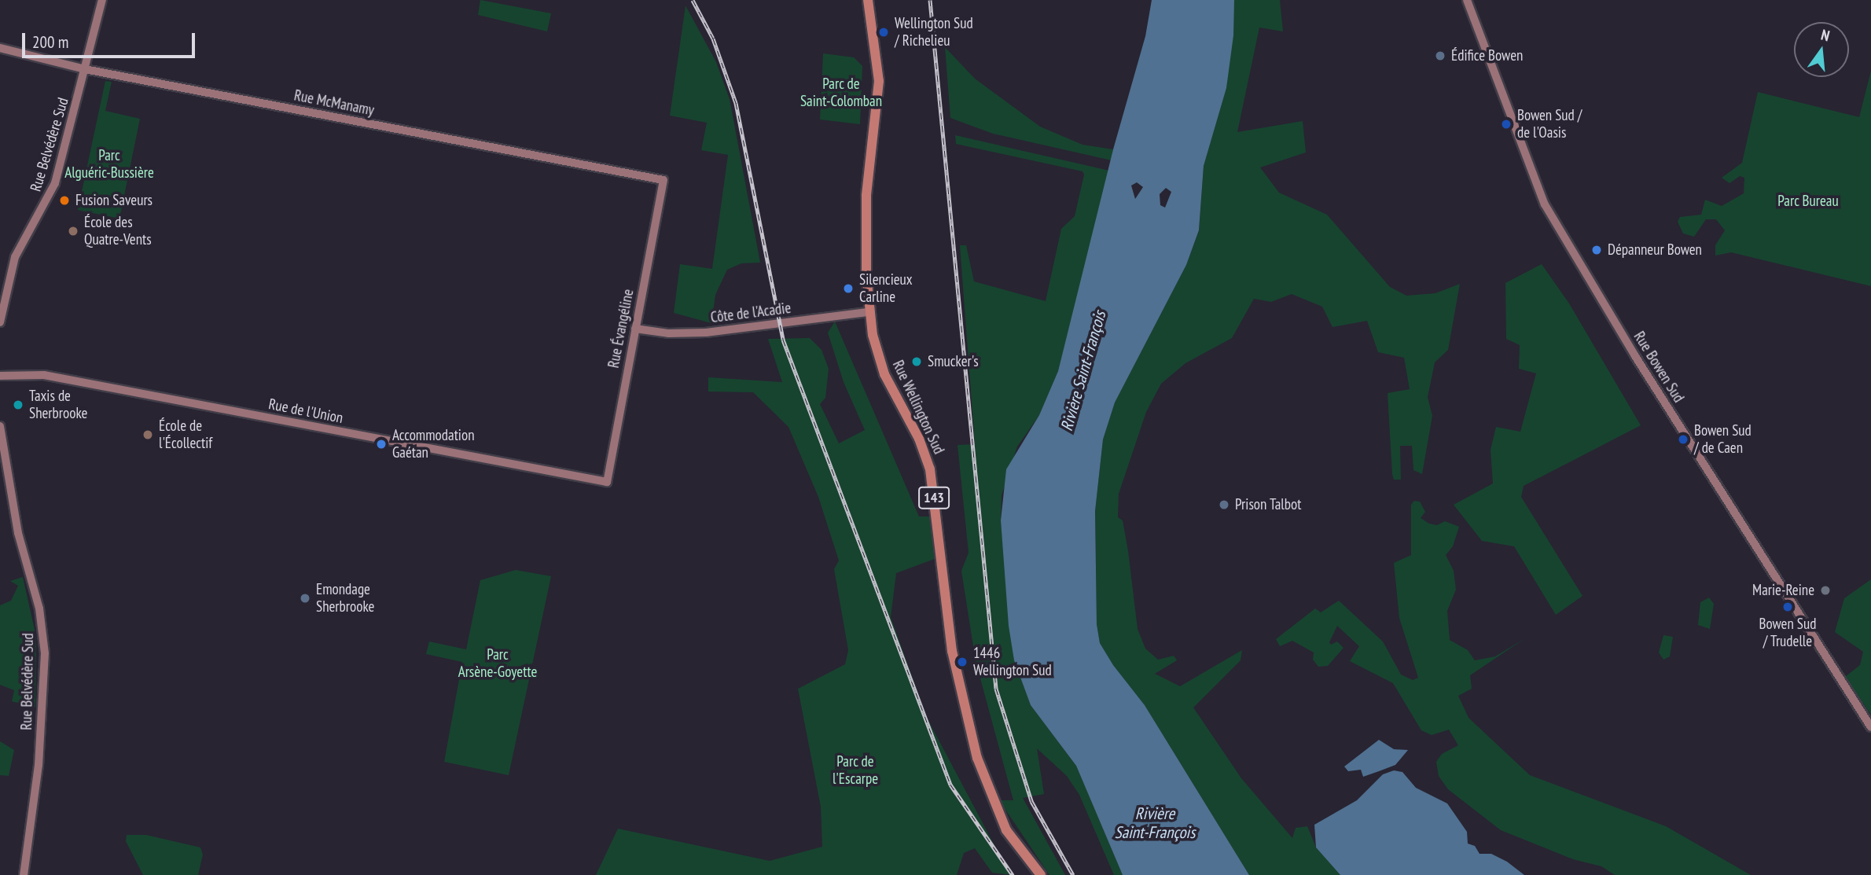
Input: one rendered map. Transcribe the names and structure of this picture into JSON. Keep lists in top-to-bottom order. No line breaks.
{"streets":{"main road":["Rue Wellington Sud","143"],"street":["Rue McManamy","Rue Belvédère Sud","Côte de l'Acadie","Rue Évangéline","Rue Bowen Sud","Rue de l'Union"]},"crossings":[["Rue McManamy","Rue Belvédère Sud"],["Rue McManamy","Rue Évangéline"],["Côte de l'Acadie","Rue Évangéline"],["Côte de l'Acadie","Rue Wellington Sud"],["Rue Évangéline","Rue de l'Union"]],"water":["Rivière Saint-François"],"parks":["Parc de Saint-Colomban","Parc Alguéric-Bussière","Parc Bureau","Parc Arsène-Goyette","Parc de l'Escarpe"],"places":["Wellington Sud / Richelieu","Édifice Bowen","Bowen Sud / de l'Oasis","Fusion Saveurs","École des Quatre-Vents","Dépanneur Bowen","Silencieux Carline","Smucker's","Taxis de Sherbrooke","École de l'Écollectif","Bowen Sud / de Caen","Accommodation Gaétan","Prison Talbot","Marie-Reine","Emondage Sherbrooke","Bowen Sud / Trudelle","1446 Wellington Sud"],"scale_bar":"200 m","north":"top"}
